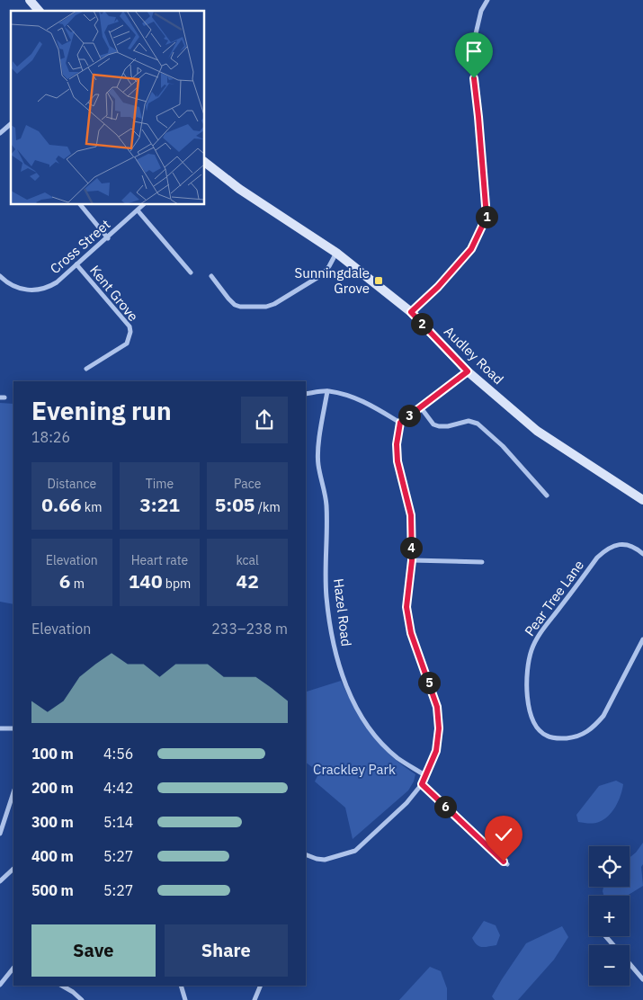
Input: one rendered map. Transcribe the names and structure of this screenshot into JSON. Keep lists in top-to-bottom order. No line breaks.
{"streets":{"main road":["Audley Road"],"street":["Cross Street","Kent Grove","Pear Tree Lane","Hazel Road"]},"crossings":[["Cross Street","Kent Grove"]],"parks":["Crackley Park"],"places":{"transit":["Sunningdale Grove"]},"page":{"pins":["1","2","3","4","5","6"],"heading":["Evening run","18:26"],"stats":[["Distance","0.66 km"],["Time","3:21"],["Pace","5:05 /km"],["Elevation","6 m"],["Heart rate","140 bpm"],["kcal","42"]],"chart":["Elevation","233–238 m"],"list":[{"name":"100 m","note":"4:56"},{"name":"200 m","note":"4:42"},{"name":"300 m","note":"5:14"},{"name":"400 m","note":"5:27"},{"name":"500 m","note":"5:27"}],"map_buttons":["+","−"],"buttons":["Save","Share"]}}
